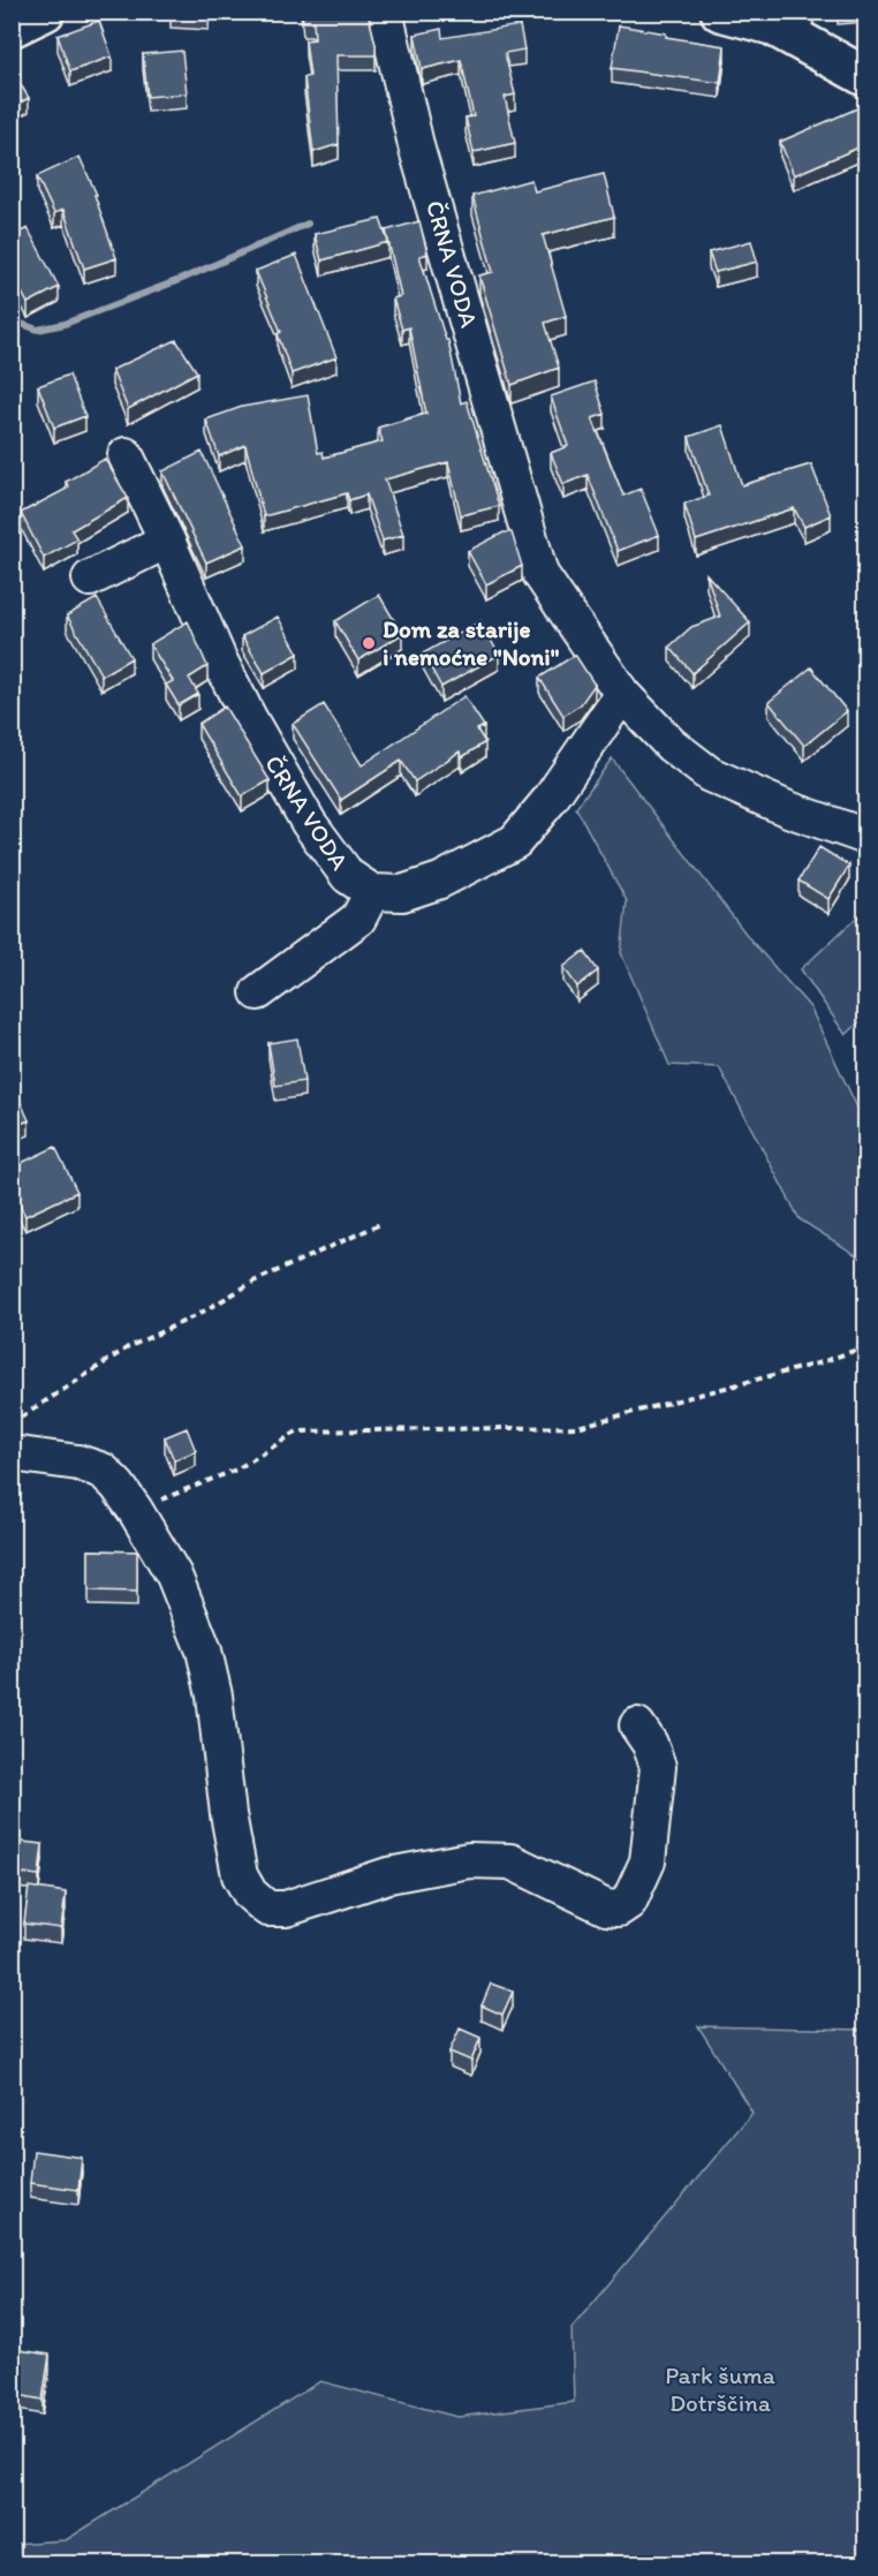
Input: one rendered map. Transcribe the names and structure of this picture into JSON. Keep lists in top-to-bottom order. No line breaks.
{"streets":{"street":["ČRNA VODA"]},"parks":["Park šuma Dotrščina"],"places":["Dom za starije i nemoćne \"Noni\""]}
